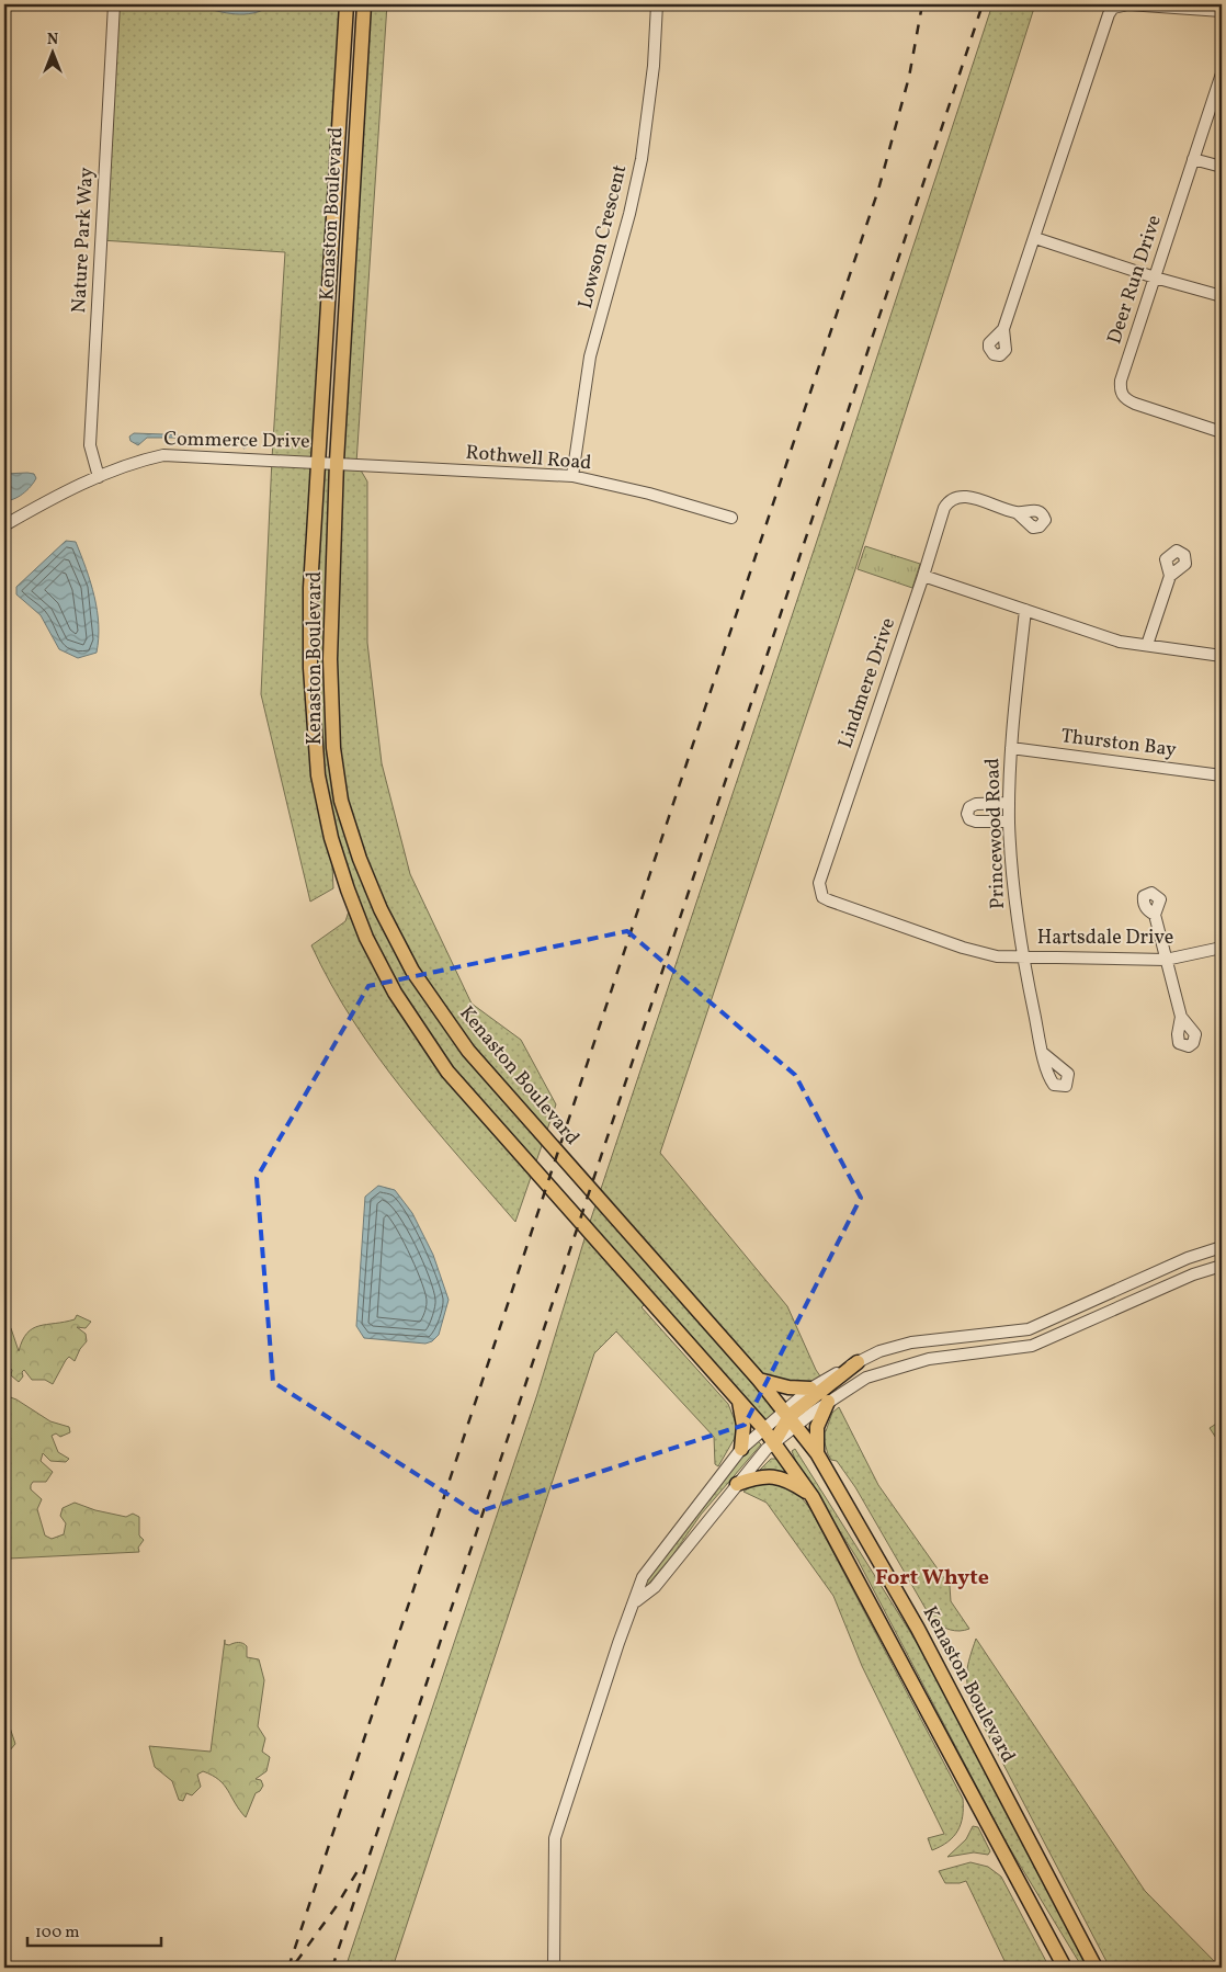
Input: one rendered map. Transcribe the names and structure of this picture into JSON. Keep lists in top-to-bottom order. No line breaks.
{"streets":{"main road":["Kenaston Boulevard"],"street":["Lowson Crescent","Nature Park Way","Deer Run Drive","Commerce Drive","Rothwell Road","Lindmere Drive","Thurston Bay","Princewood Road","Hartsdale Drive"]},"crossings":[["Kenaston Boulevard","Commerce Drive"],["Kenaston Boulevard","Rothwell Road"],["Lowson Crescent","Rothwell Road"],["Nature Park Way","Commerce Drive"],["Commerce Drive","Rothwell Road"],["Lindmere Drive","Princewood Road"],["Lindmere Drive","Hartsdale Drive"],["Thurston Bay","Princewood Road"],["Princewood Road","Hartsdale Drive"]],"districts":["Fort Whyte"],"scale_bar":"100 m","north":"top"}
